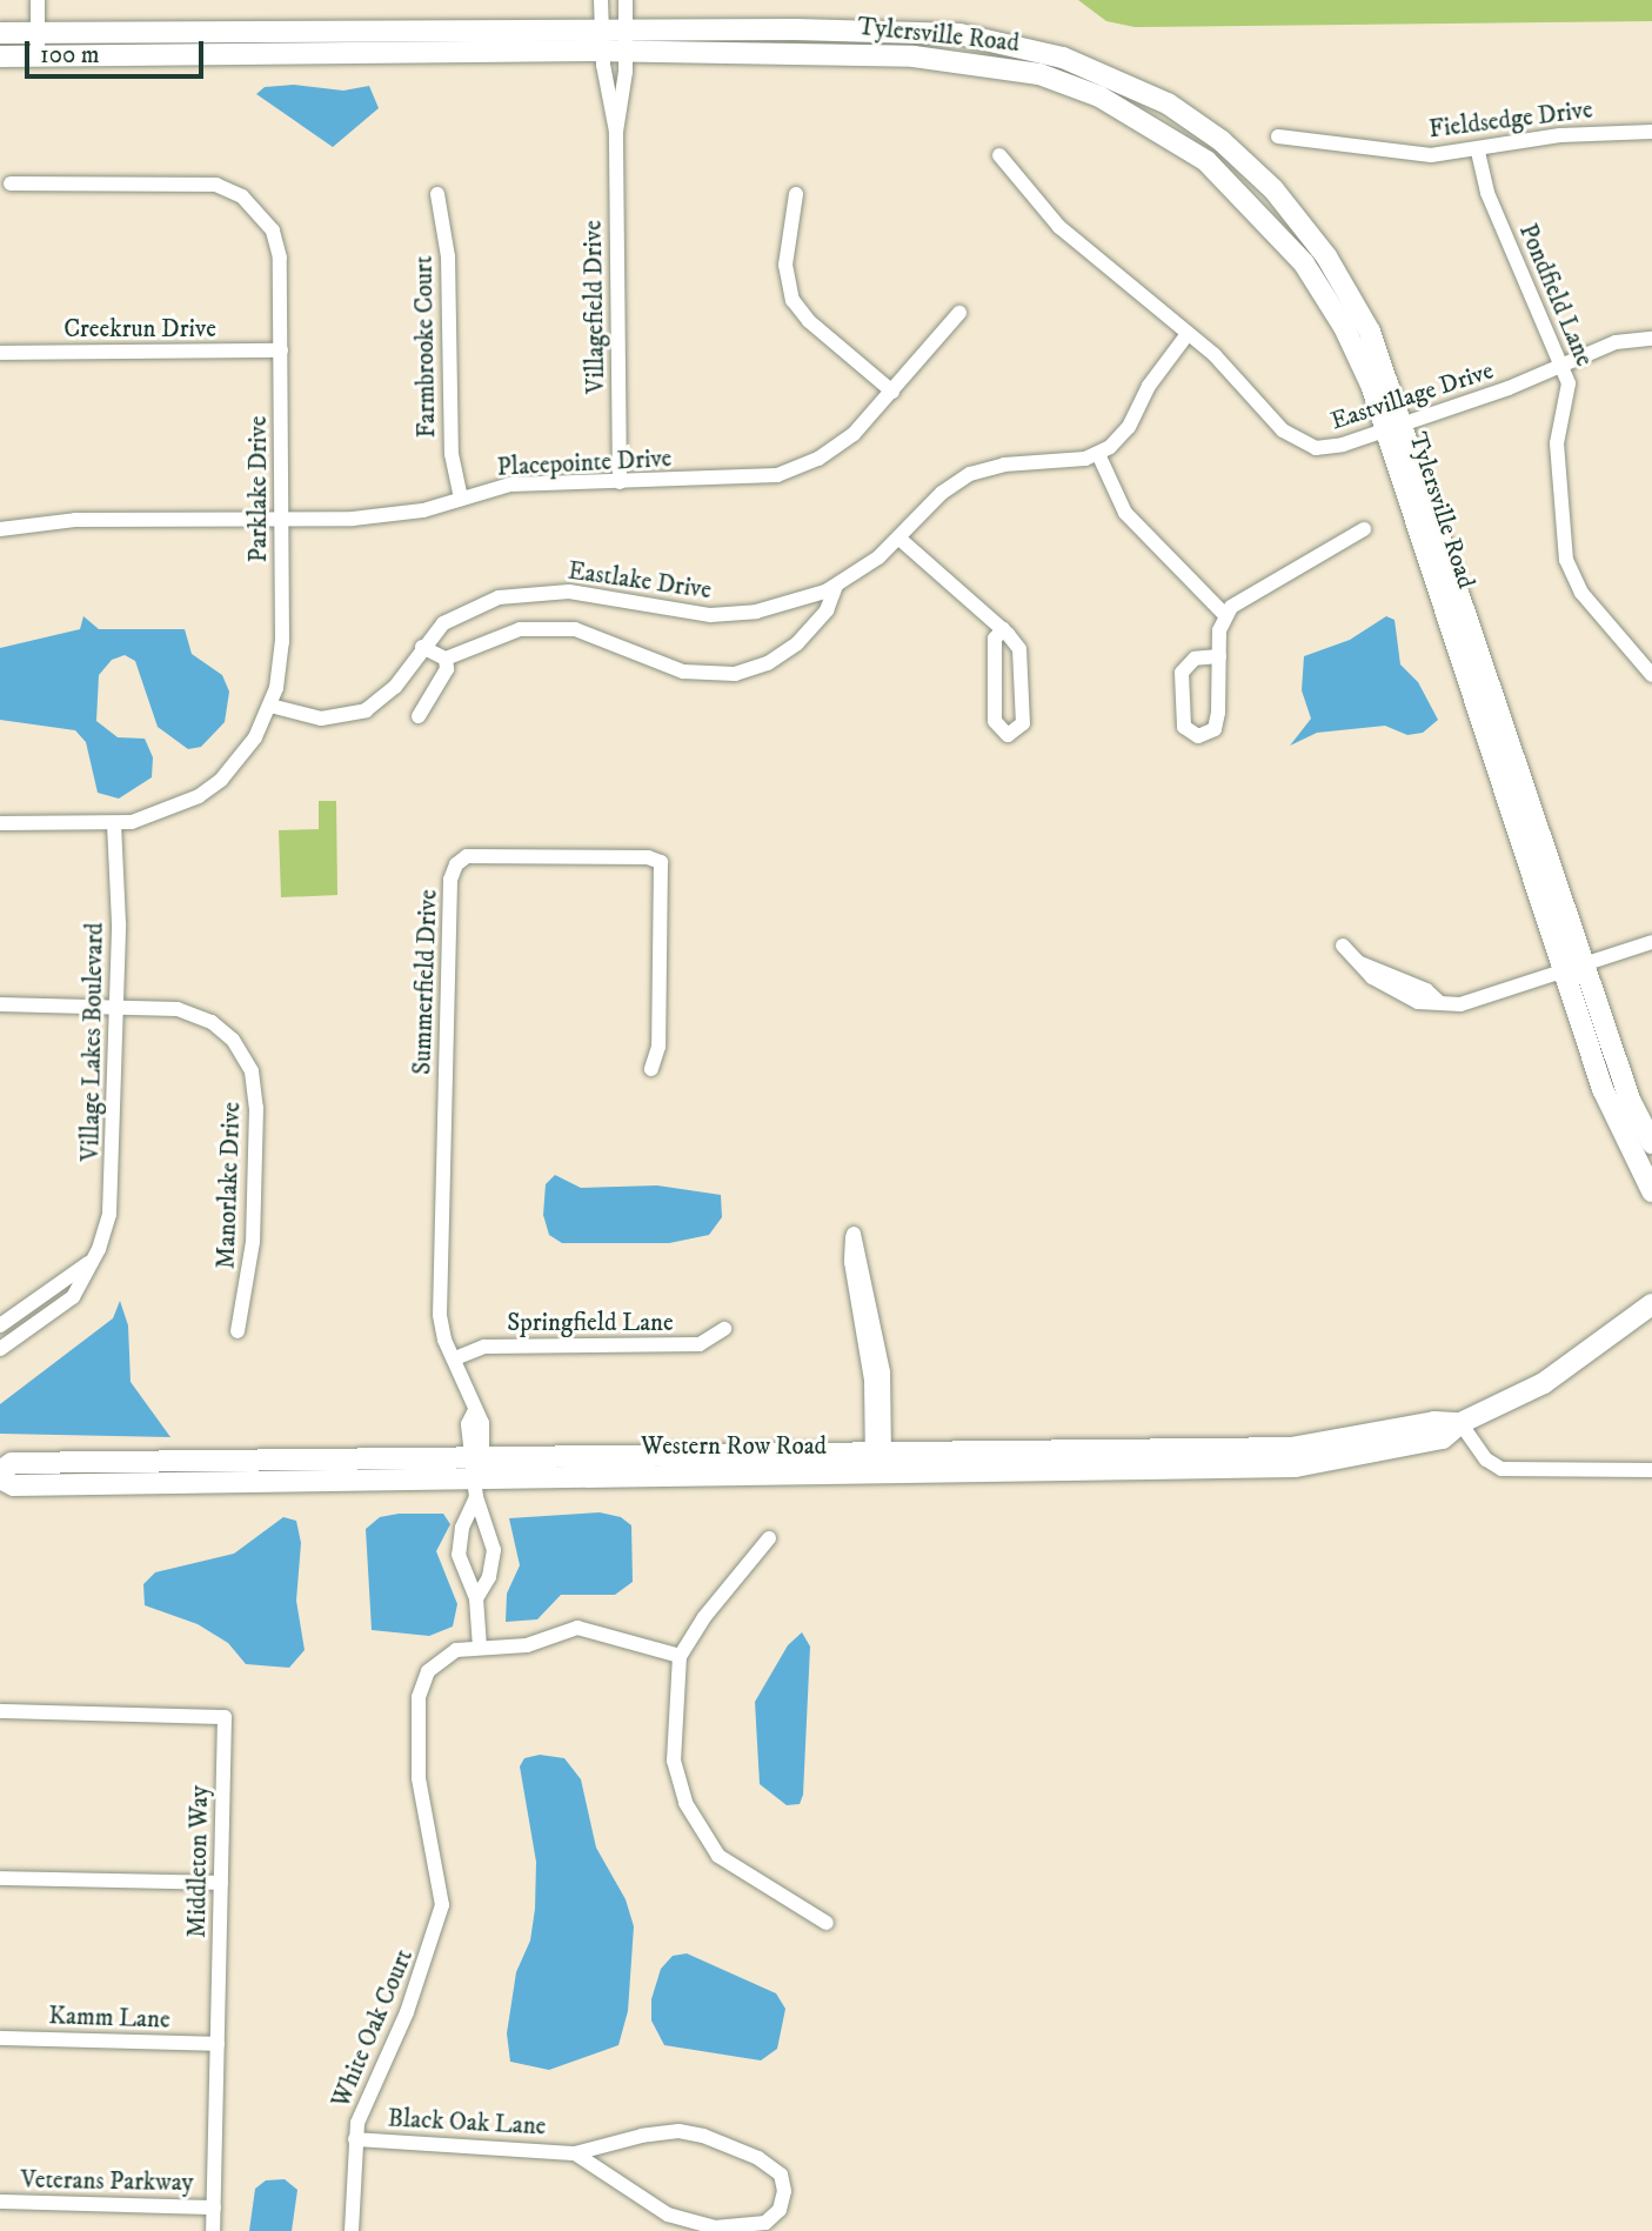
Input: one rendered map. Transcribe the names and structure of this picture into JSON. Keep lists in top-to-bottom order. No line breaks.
{"streets":{"main road":["Tylersville Road","Western Row Road"],"street":["Fieldsedge Drive","Pondfield Lane","Villagefield Drive","Creekrun Drive","Farmbrooke Court","Eastvillage Drive","Placepointe Drive","Parklake Drive","Eastlake Drive","Summerfield Drive","Village Lakes Boulevard","Manorlake Drive","Springfield Lane","Middleton Way","Kamm Lane","White Oak Court","Black Oak Lane","Veterans Parkway"]},"crossings":[["Tylersville Road","Villagefield Drive"],["Tylersville Road","Eastvillage Drive"],["Fieldsedge Drive","Pondfield Lane"],["Pondfield Lane","Eastvillage Drive"],["Villagefield Drive","Placepointe Drive"],["Creekrun Drive","Parklake Drive"],["Farmbrooke Court","Placepointe Drive"],["Placepointe Drive","Parklake Drive"],["Parklake Drive","Eastlake Drive"],["Parklake Drive","Village Lakes Boulevard"],["Summerfield Drive","Springfield Lane"],["Summerfield Drive","Western Row Road"],["Village Lakes Boulevard","Manorlake Drive"],["Middleton Way","Kamm Lane"],["Middleton Way","Veterans Parkway"],["White Oak Court","Black Oak Lane"]],"scale_bar":"100 m"}
